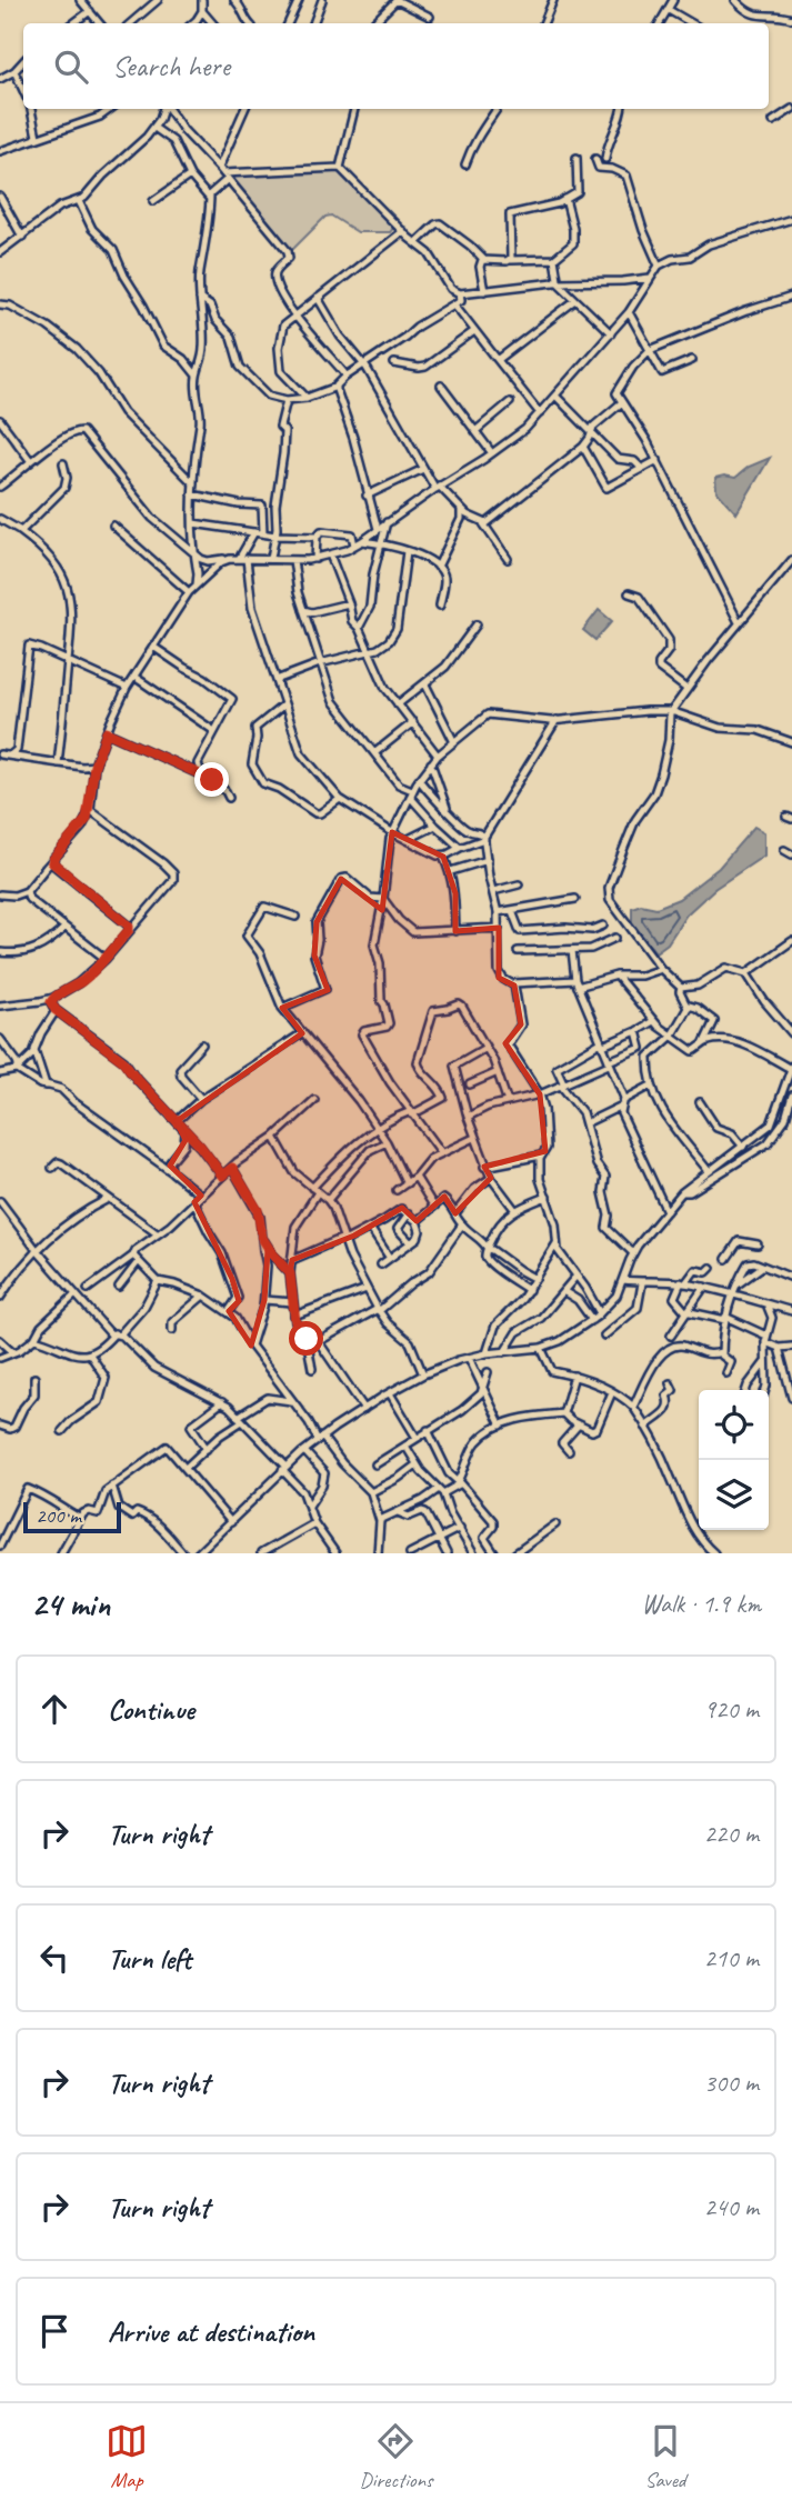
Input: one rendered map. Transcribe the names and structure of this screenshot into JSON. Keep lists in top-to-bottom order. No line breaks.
{"scale_bar":"200 m","page":{"search":"Search here","scale":"200 m","heading":["24 min","Walk · 1.9 km"],"list":[["Continue","920 m"],["Turn right","220 m"],["Turn left","210 m"],["Turn right","300 m"],["Turn right","240 m"],"Arrive at destination"],"nav":["Map","Directions","Saved"]}}
